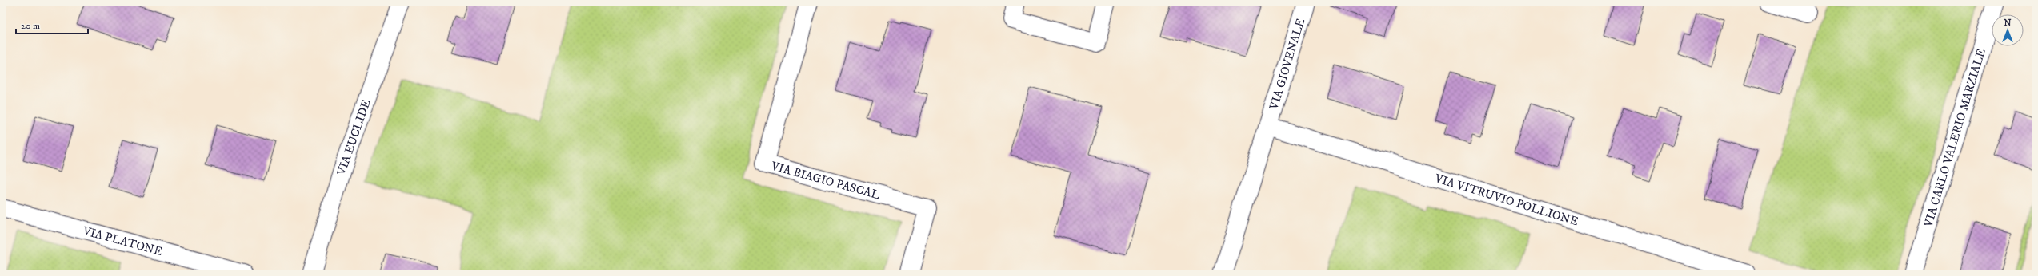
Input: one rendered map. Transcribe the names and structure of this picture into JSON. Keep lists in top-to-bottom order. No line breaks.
{"streets":{"street":["VIA GIOVENALE","VIA EUCLIDE","VIA CARLO VALERIO MARZIALE","VIA BIAGIO PASCAL","VIA VITRUVIO POLLIONE","VIA PLATONE"]},"crossings":[["VIA GIOVENALE","VIA VITRUVIO POLLIONE"]],"scale_bar":"20 m","north":"top"}
